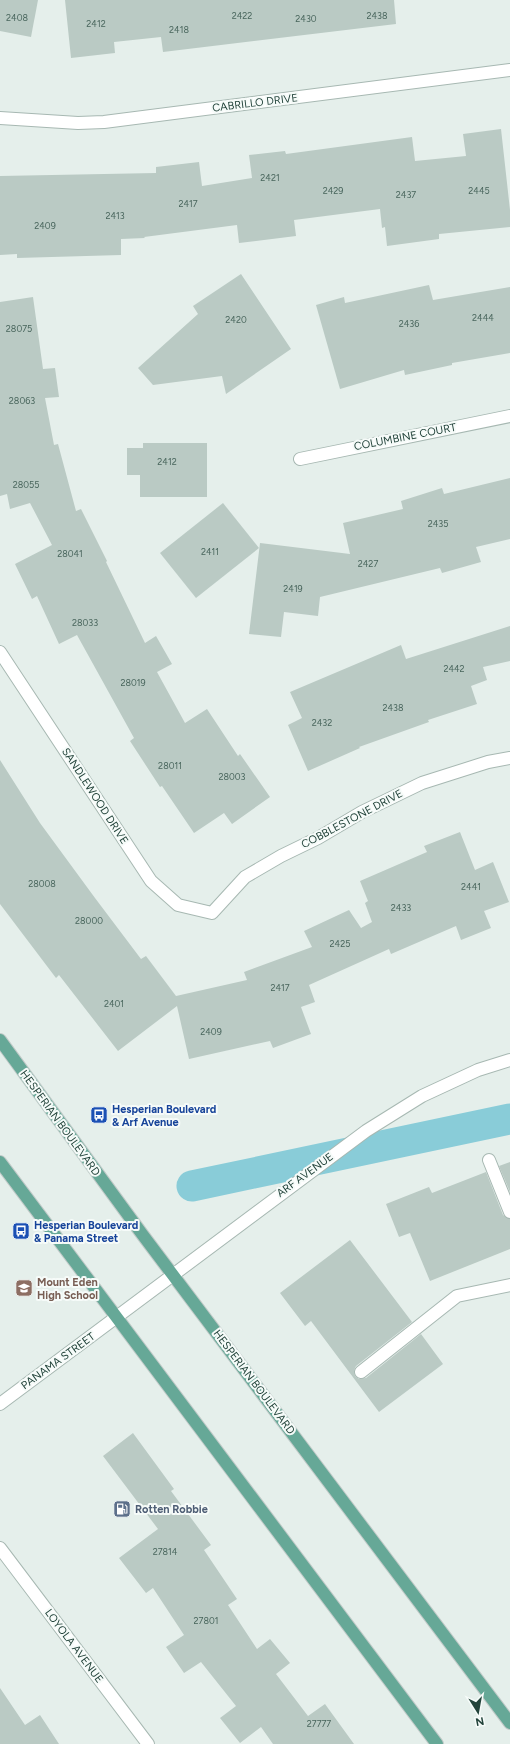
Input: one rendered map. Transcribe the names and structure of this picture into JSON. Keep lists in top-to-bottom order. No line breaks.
{"streets":{"main road":["HESPERIAN BOULEVARD"],"street":["CABRILLO DRIVE","COLUMBINE COURT","SANDLEWOOD DRIVE","COBBLESTONE DRIVE","ARF AVENUE","PANAMA STREET","LOYOLA AVENUE"]},"crossings":[["SANDLEWOOD DRIVE","COBBLESTONE DRIVE"],["HESPERIAN BOULEVARD","ARF AVENUE"],["ARF AVENUE","PANAMA STREET"]],"places":{"bus stop":["Hesperian Boulevard & Arf Avenue","Hesperian Boulevard & Panama Street"],"school or university":["Mount Eden High School"],"fuel station":["Rotten Robbie"]},"house_numbers":["2422","2438","2408","2430","2412","2418","2421","2429","2445","2437","2417","2413","2409","2444","2420","2436","28075","28063","2412","28055","2435","2411","28041","2427","2419","28033","2442","28019","2438","2432","28011","28003","28008","2441","2433","28000","2425","2417","2401","2409","27814","27801","27777"],"north":"bottom"}
